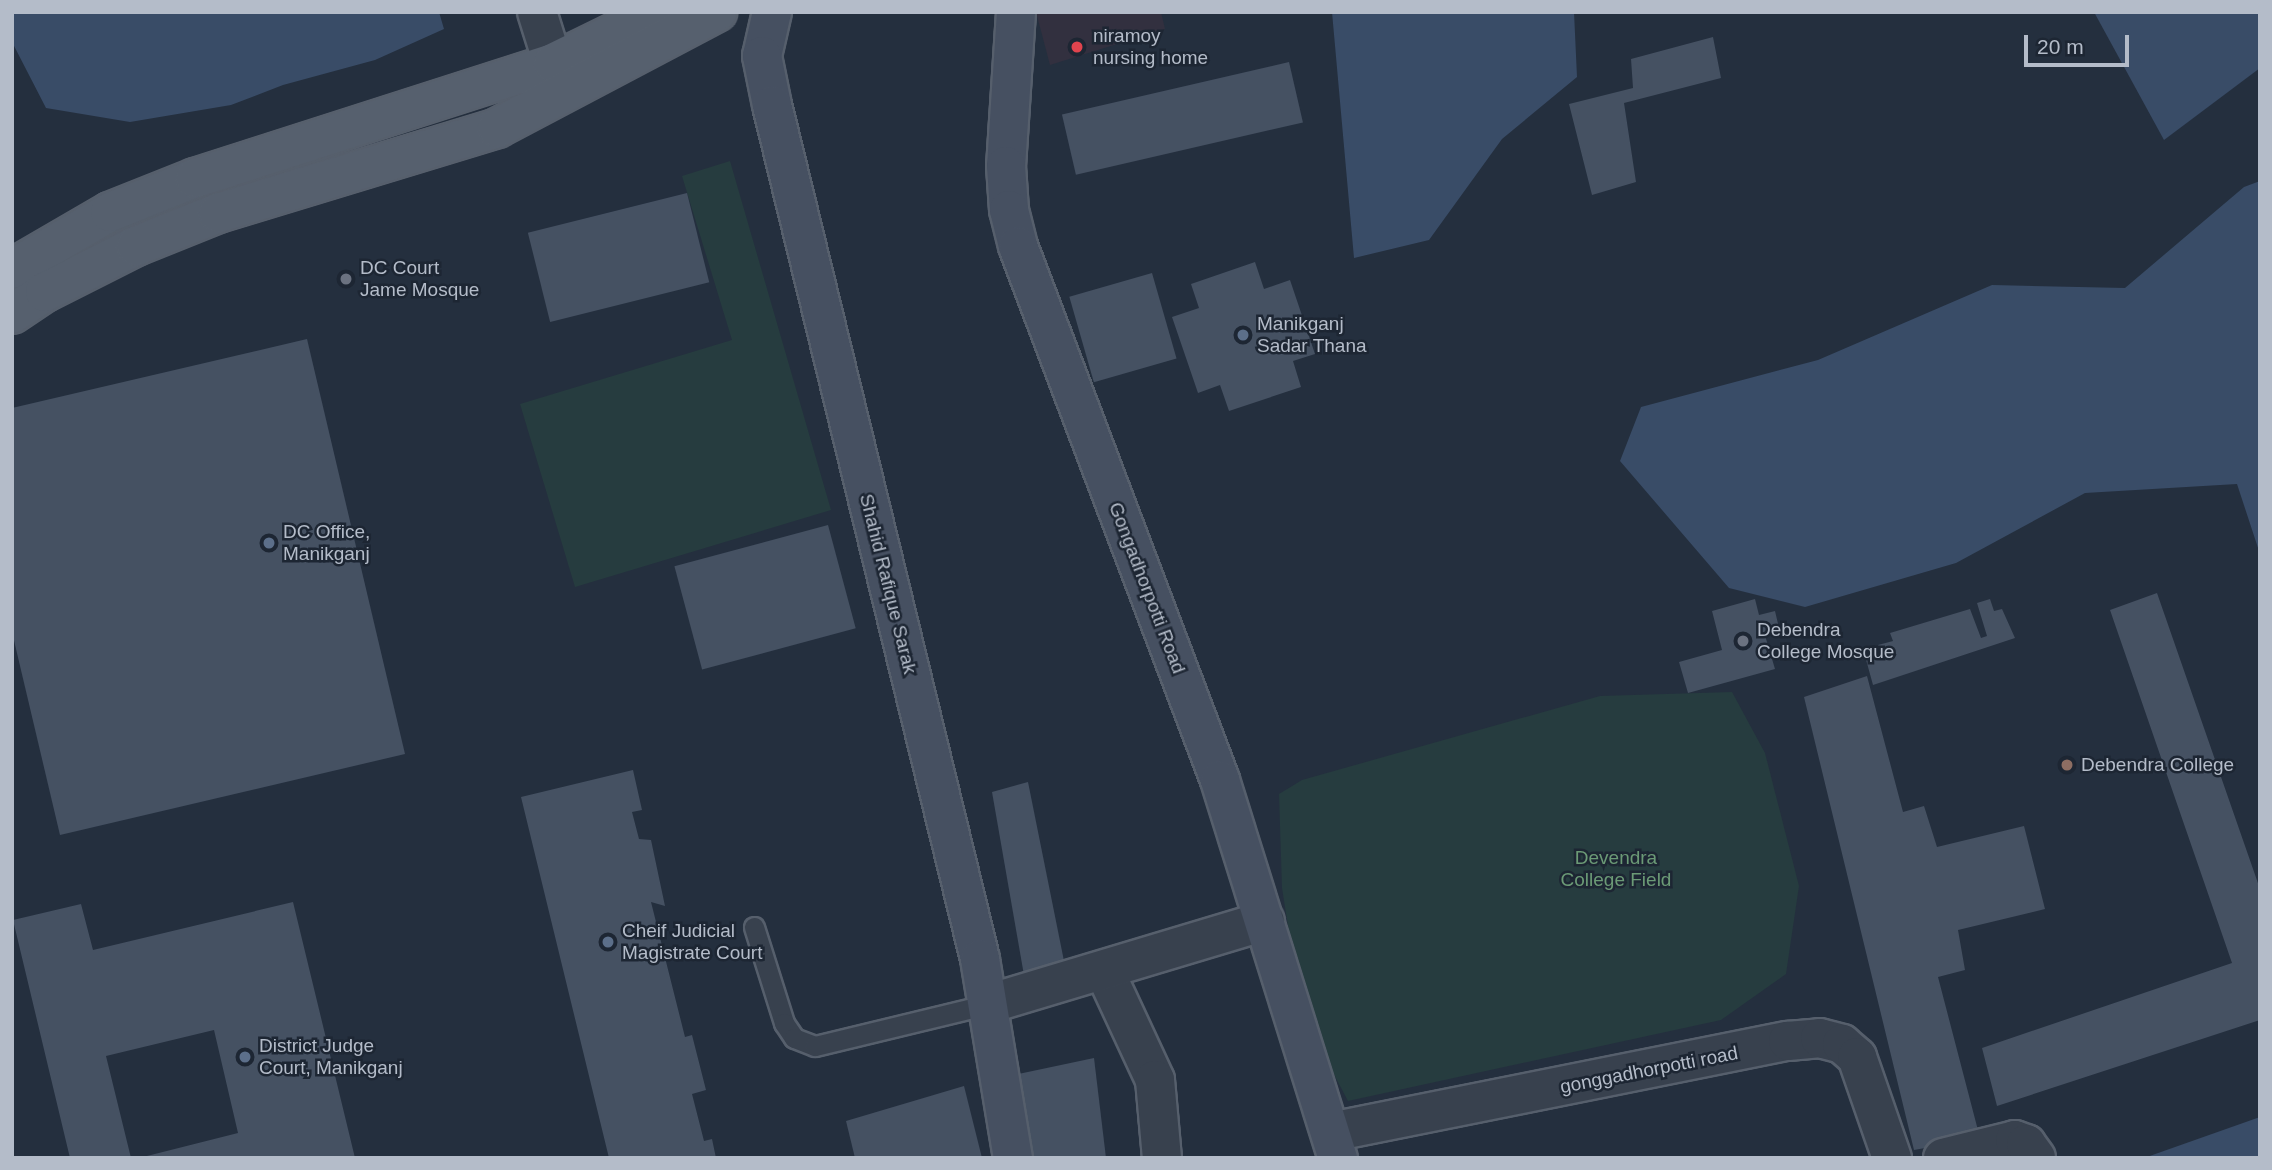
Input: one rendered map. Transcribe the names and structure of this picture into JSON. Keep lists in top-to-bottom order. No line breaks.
{"streets":{"street":["Shahid Rafique Sarak","Gongadhorpotti Road","gonggadhorpotti road"]},"crossings":[["Gongadhorpotti Road","gonggadhorpotti road"]],"parks":["Devendra College Field"],"places":["niramoy nursing home","DC Court Jame Mosque","Manikganj Sadar Thana","DC Office, Manikganj","Debendra College Mosque","Debendra College","Cheif Judicial Magistrate Court","District Judge Court, Manikganj"],"scale_bar":"20 m"}
